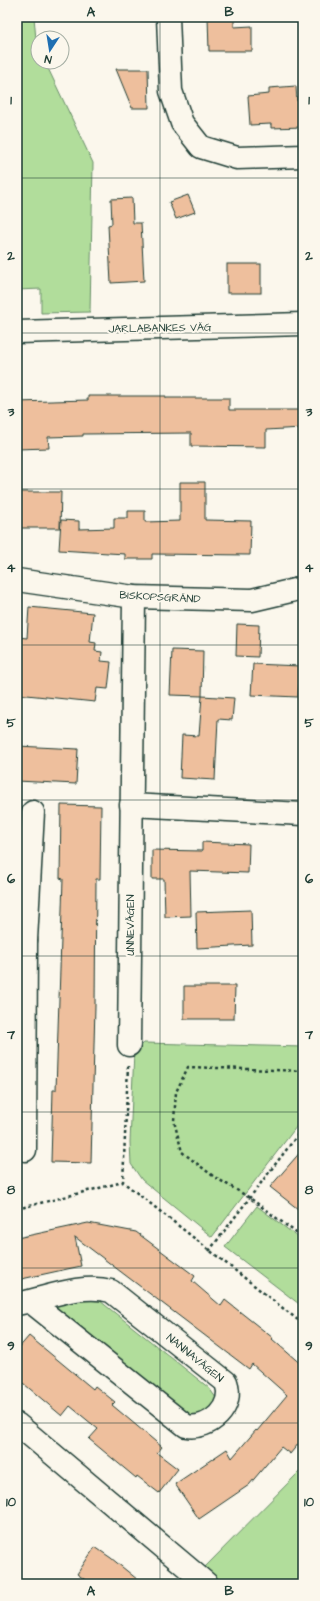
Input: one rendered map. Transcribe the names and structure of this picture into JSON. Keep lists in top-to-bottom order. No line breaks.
{"streets":{"street":["JARLABANKES VÄG","BISKOPSGRÄND","UNNEVÄGEN","NANNAVÄGEN"]},"crossings":[["BISKOPSGRÄND","UNNEVÄGEN"]],"north":"bottom","grid":{"columns":["A","B"],"rows":["1","2","3","4","5","6","7","8","9","10"]}}
